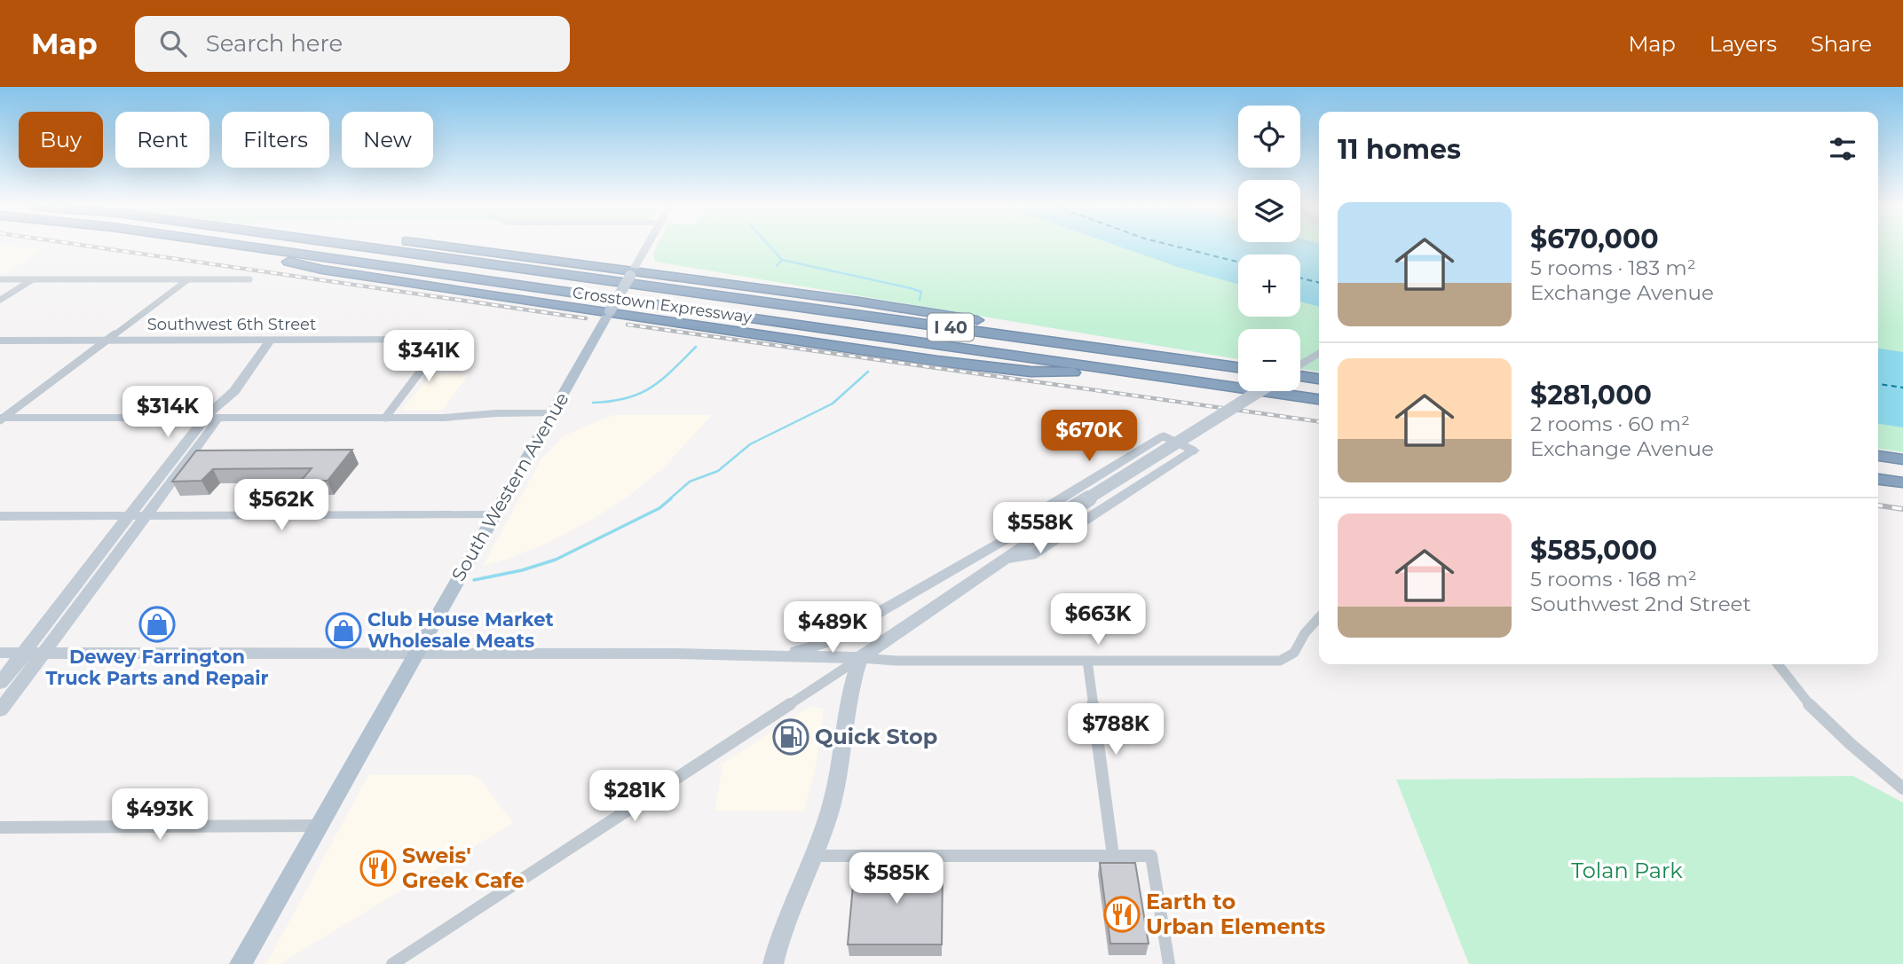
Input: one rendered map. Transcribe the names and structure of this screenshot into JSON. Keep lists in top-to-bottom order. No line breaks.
{"streets":{"highway":["Crosstown Expressway","I 40"],"main road":["South Western Avenue"],"street":["Southwest 6th Street"]},"parks":["Tolan Park"],"places":{"shop":["Dewey Farrington Truck Parts and Repair","Club House Market Wholesale Meats"],"fuel station":["Quick Stop"],"restaurant":["Sweis' Greek Cafe","Earth to Urban Elements"]},"page":{"header":"Map","search":"Search here","nav":["Map","Layers","Share"],"map_buttons":["+","−"],"chip":["Buy","Rent","Filters","New"],"heading":"11 homes","list":[{"name":"$670,000","note":"5 rooms · 183 m² · Exchange Avenue"},{"name":"$281,000","note":"2 rooms · 60 m² · Exchange Avenue"},{"name":"$585,000","note":"5 rooms · 168 m² · Southwest 2nd Street"}],"price":["$341K","$314K","$670K","$562K","$558K","$663K","$489K","$788K","$281K","$493K","$585K"]}}
